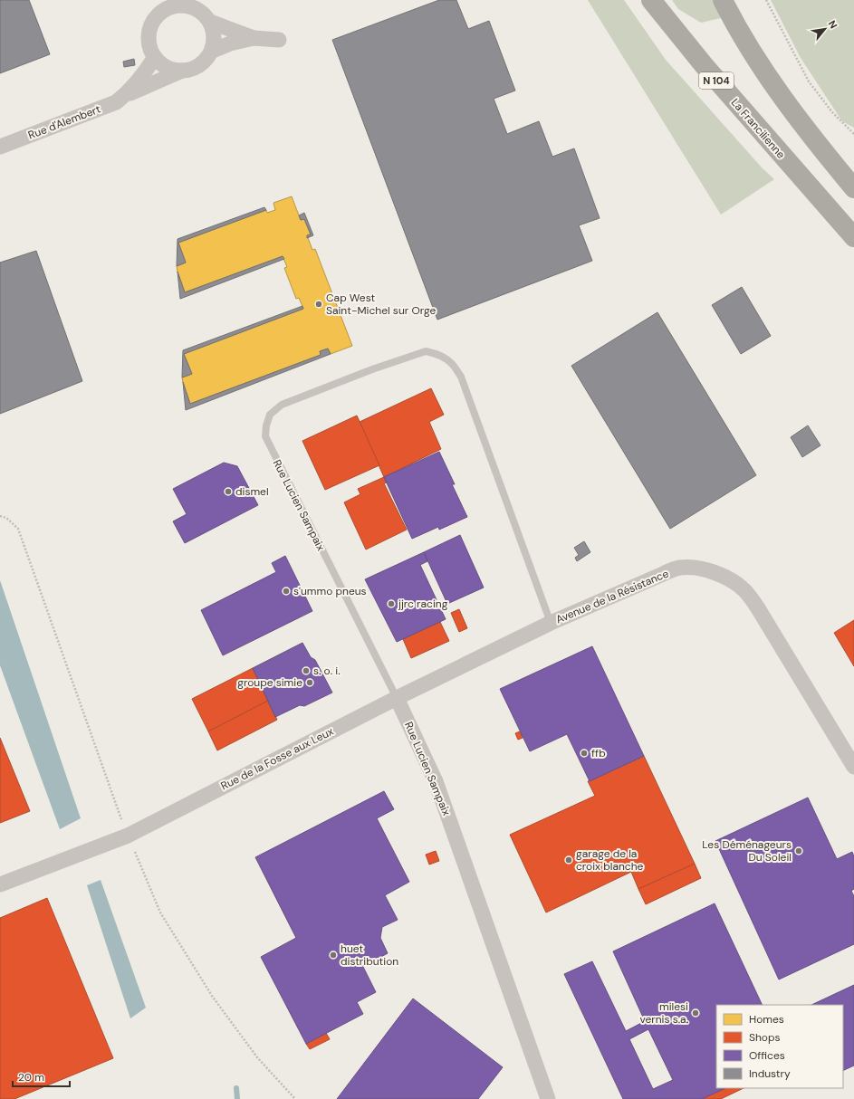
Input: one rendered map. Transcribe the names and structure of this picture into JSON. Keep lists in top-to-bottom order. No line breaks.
{"streets":{"highway":["N 104","La Francilienne"],"street":["Rue d'Alembert","Rue Lucien Sampaix","Avenue de la Résistance","Rue de la Fosse aux Leux"]},"crossings":[["Rue Lucien Sampaix","Avenue de la Résistance"],["Rue Lucien Sampaix","Rue de la Fosse aux Leux"],["Avenue de la Résistance","Rue de la Fosse aux Leux"]],"places":["Cap West Saint-Michel sur Orge","dismel","s'ummo pneus","jjrc racing","s. o. i.","groupe simie","ffb","Les Déménageurs Du Soleil","garage de la croix blanche","huet distribution","milesi vernis s.a."],"legend":["Homes","Shops","Offices","Industry"],"scale_bar":"20 m","north":"top right"}
